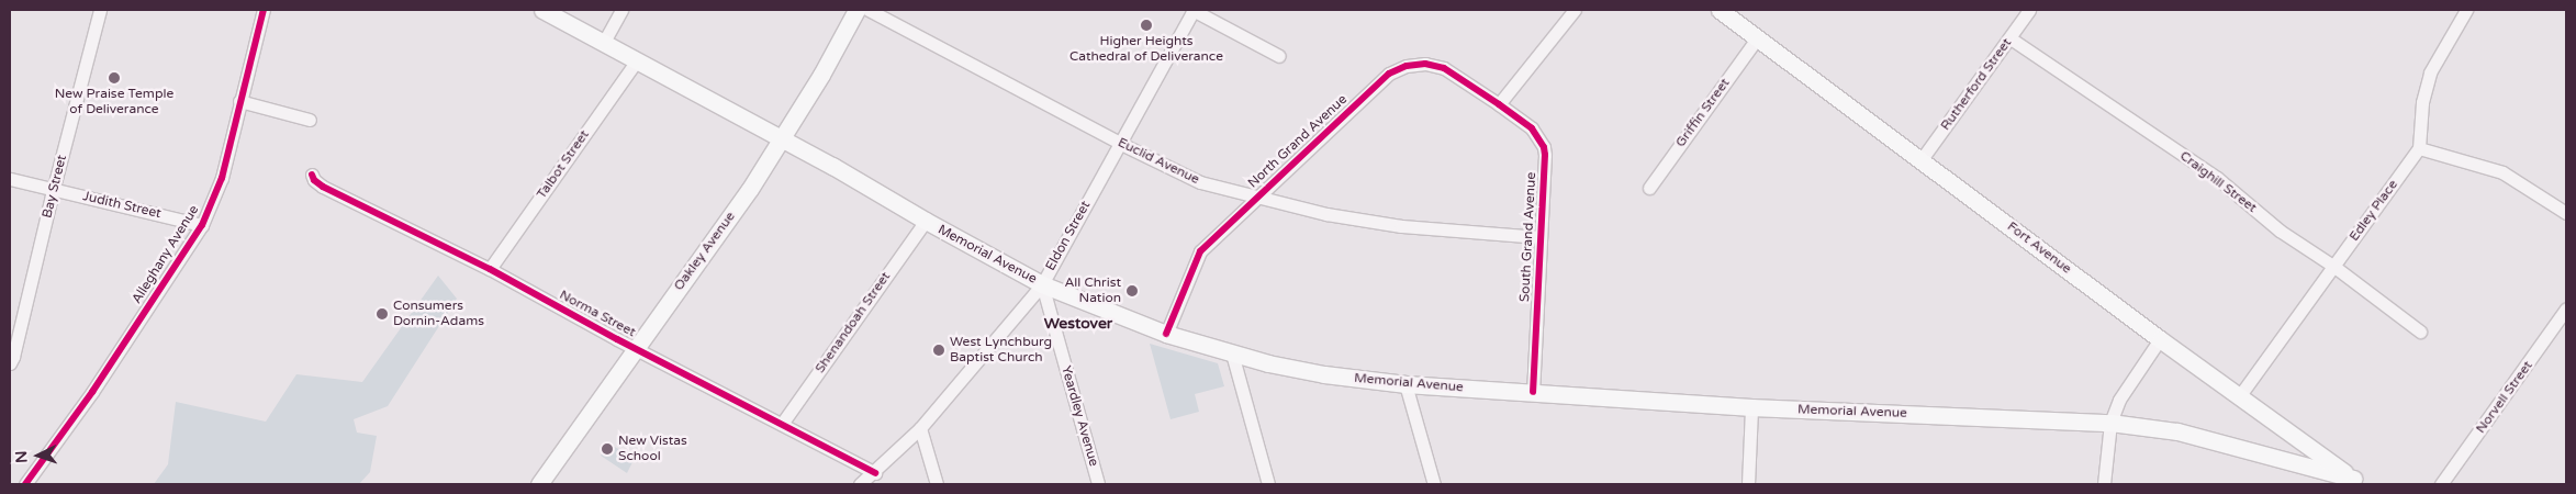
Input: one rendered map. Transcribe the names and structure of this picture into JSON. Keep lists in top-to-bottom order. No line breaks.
{"streets":{"main road":["Fort Avenue","Oakley Avenue","Memorial Avenue"],"street":["Rutherford Street","Griffin Street","North Grand Avenue","Euclid Avenue","Talbot Street","Craighill Street","Bay Street","Judith Street","Edley Place","Eldon Street","South Grand Avenue","Alleghany Avenue","Norma Street","Shenandoah Street","Norvell Street","Yeardley Avenue"]},"crossings":[["Rutherford Street","Craighill Street"],["Rutherford Street","Fort Avenue"],["Griffin Street","Fort Avenue"],["North Grand Avenue","Euclid Avenue"],["North Grand Avenue","South Grand Avenue"],["North Grand Avenue","Memorial Avenue"],["Euclid Avenue","Eldon Street"],["Euclid Avenue","South Grand Avenue"],["Talbot Street","Memorial Avenue"],["Talbot Street","Norma Street"],["Craighill Street","Edley Place"],["Bay Street","Judith Street"],["Judith Street","Alleghany Avenue"],["Edley Place","Fort Avenue"],["Eldon Street","Memorial Avenue"],["Eldon Street","Norma Street"],["Eldon Street","Yeardley Avenue"],["South Grand Avenue","Memorial Avenue"],["Fort Avenue","Memorial Avenue"],["Oakley Avenue","Memorial Avenue"],["Oakley Avenue","Norma Street"],["Memorial Avenue","Shenandoah Street"],["Memorial Avenue","Yeardley Avenue"],["Norma Street","Shenandoah Street"]],"districts":["Westover"],"places":["Higher Heights Cathedral of Deliverance","New Praise Temple of Deliverance","All Christ Nation","Consumers Dornin-Adams","West Lynchburg Baptist Church","New Vistas School"],"north":"left"}
